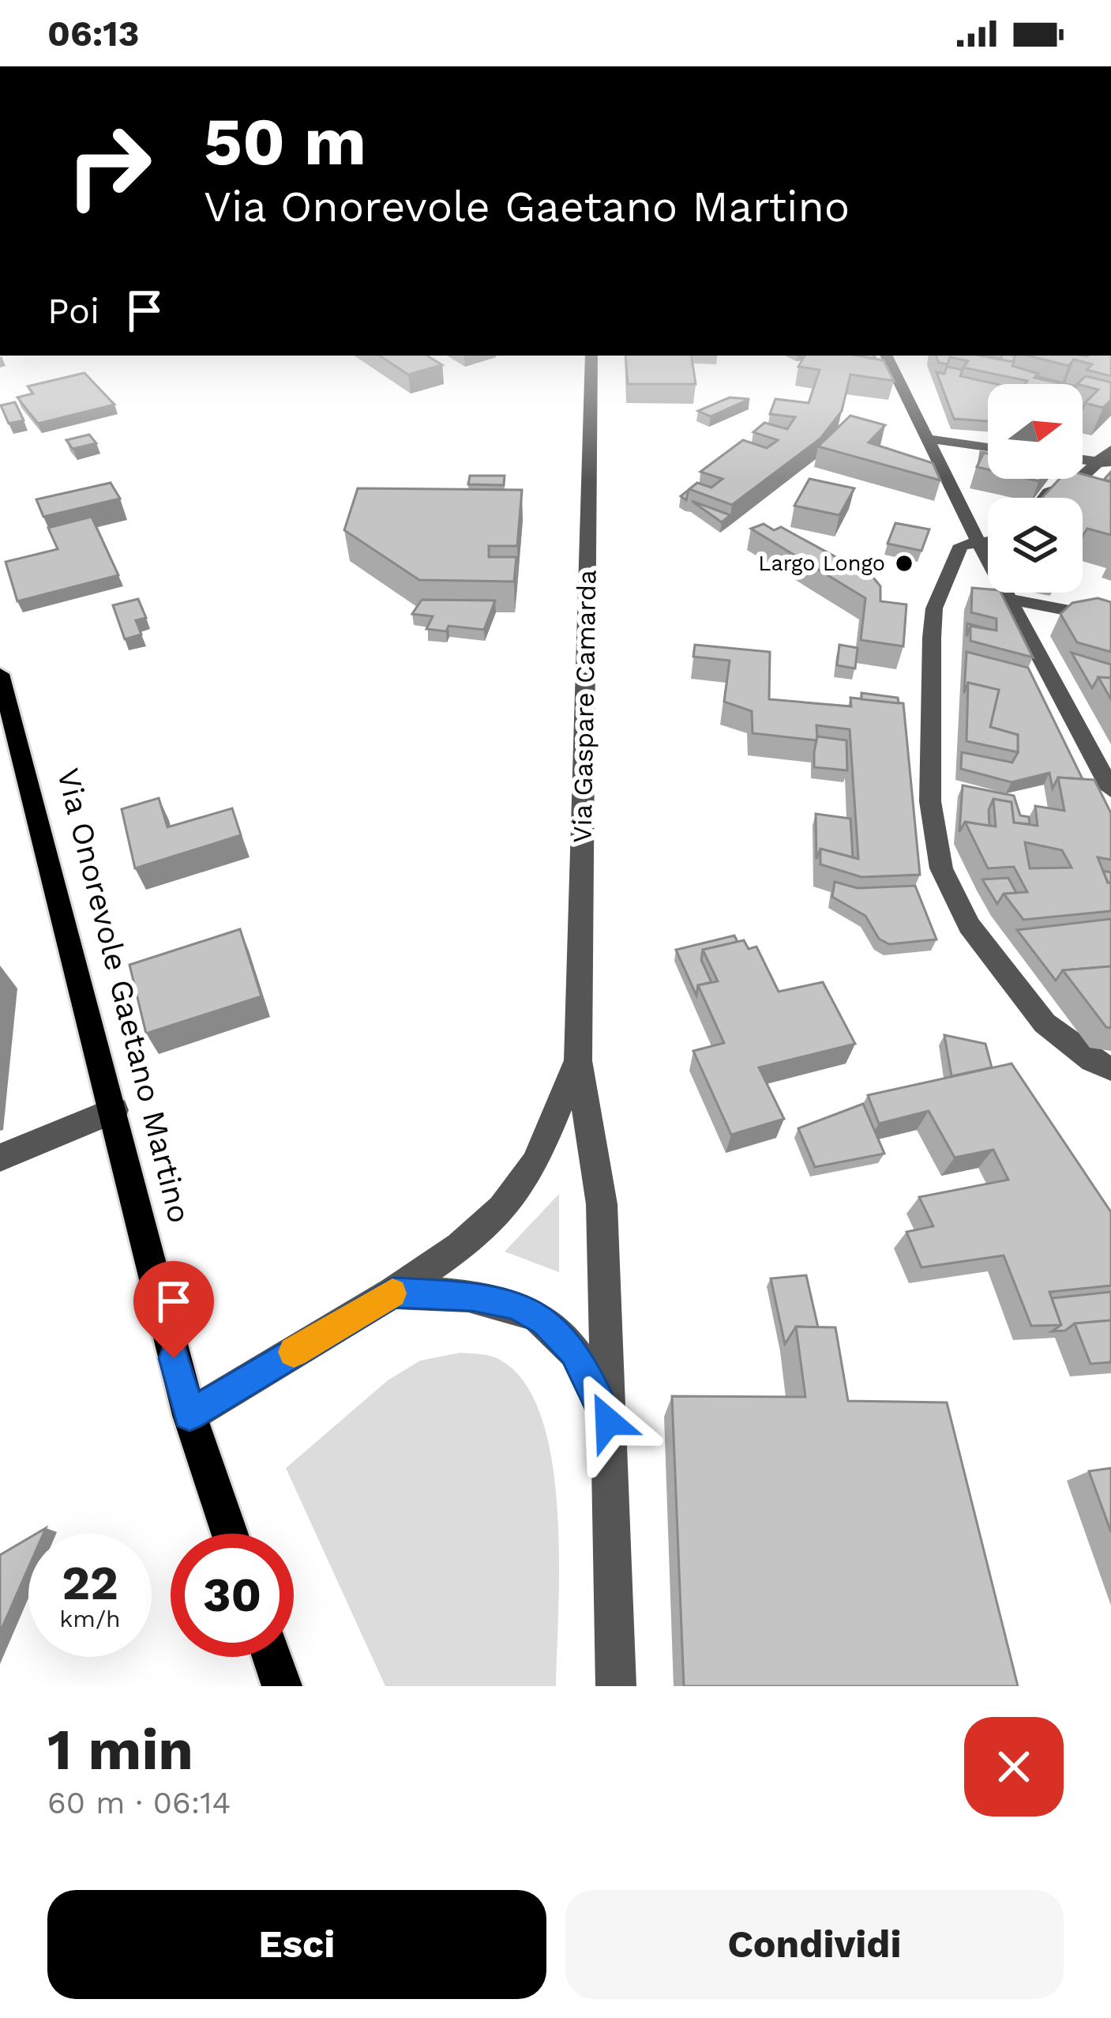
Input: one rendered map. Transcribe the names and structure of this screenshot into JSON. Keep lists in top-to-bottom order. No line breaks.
{"streets":{"main road":["Via Onorevole Gaetano Martino"],"street":["Via Gaspare Camarda"]},"crossings":[["Via Gaspare Camarda","Via Onorevole Gaetano Martino"]],"places":["Largo Longo"],"north":"right","page":{"status":"06:13","turn":["50 m","Via Onorevole Gaetano Martino"],"then":"Poi","speed":"22 km/h","limit":"30","heading":["1 min","60 m · 06:14"],"buttons":["Esci","Condividi"]}}
